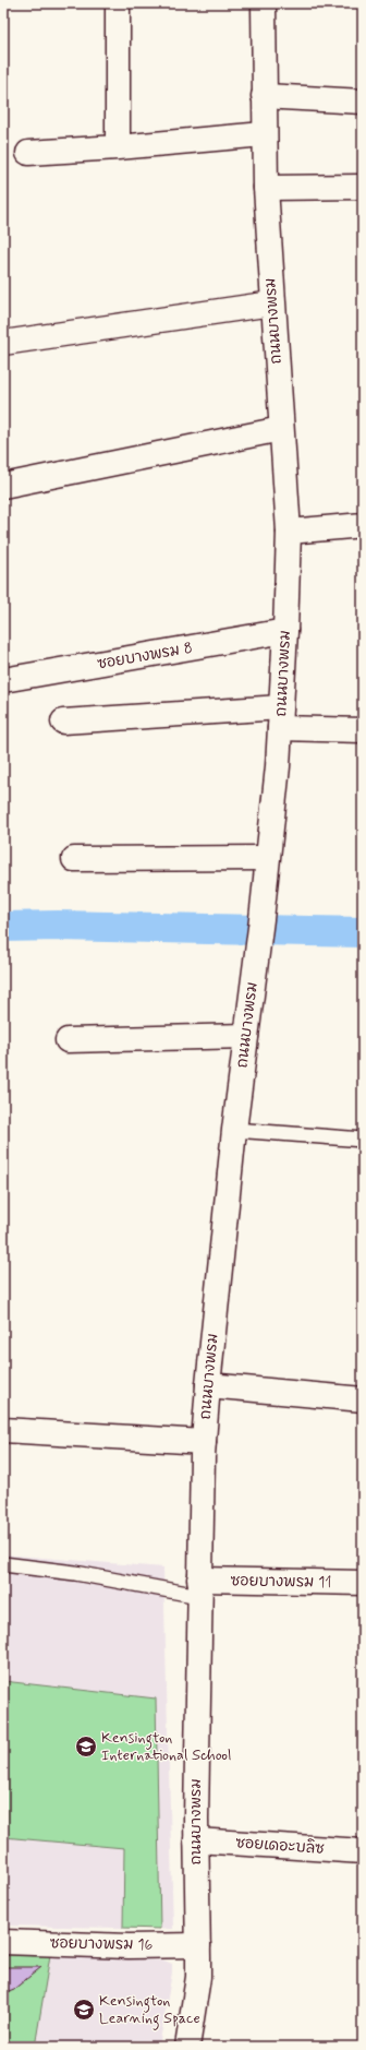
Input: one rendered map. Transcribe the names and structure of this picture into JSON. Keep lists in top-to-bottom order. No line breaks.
{"streets":{"street":["ถนนบางพรม","ซอยบางพรม 8","ซอยบางพรม 11","ซอยเดอะบลิซ","ซอยบางพรม 16"]},"crossings":[["ถนนบางพรม","ซอยบางพรม 8"],["ถนนบางพรม","ซอยบางพรม 11"],["ถนนบางพรม","ซอยเดอะบลิซ"],["ถนนบางพรม","ซอยบางพรม 16"]],"places":{"school or university":["Kensington International School","Kensington Learning Space"]}}
